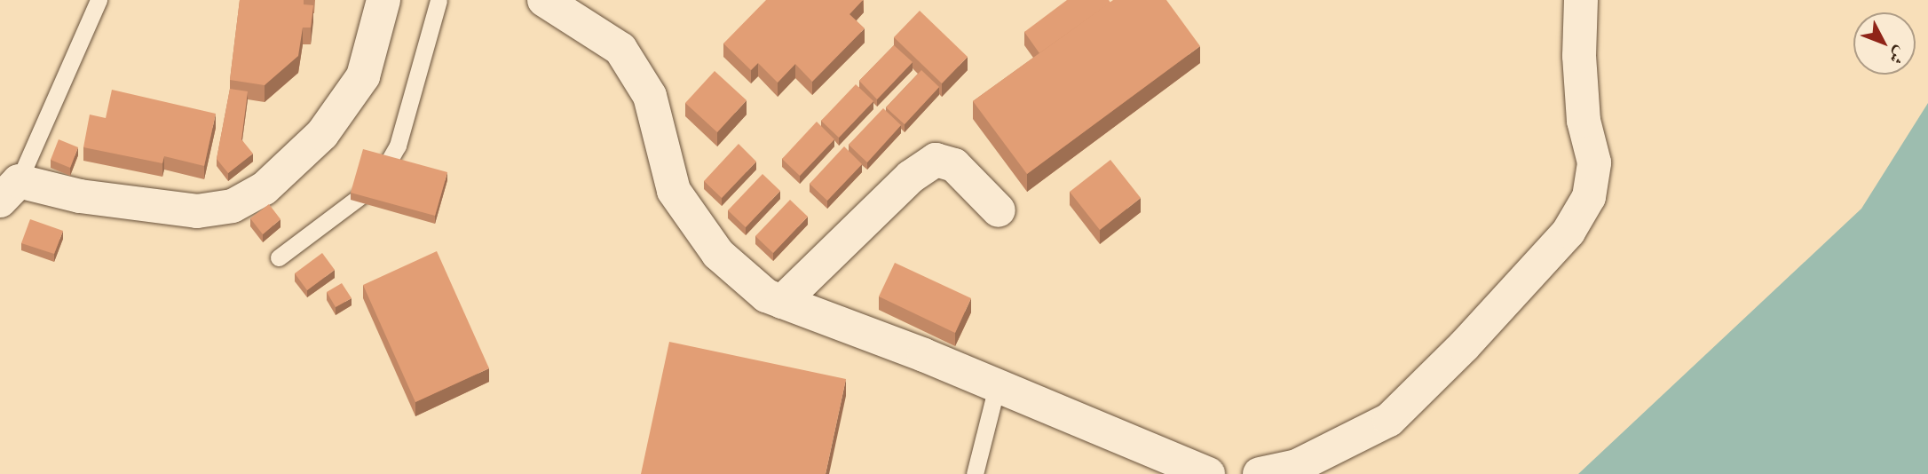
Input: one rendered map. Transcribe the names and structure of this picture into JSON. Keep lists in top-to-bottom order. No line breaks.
{"north":"bottom right"}
